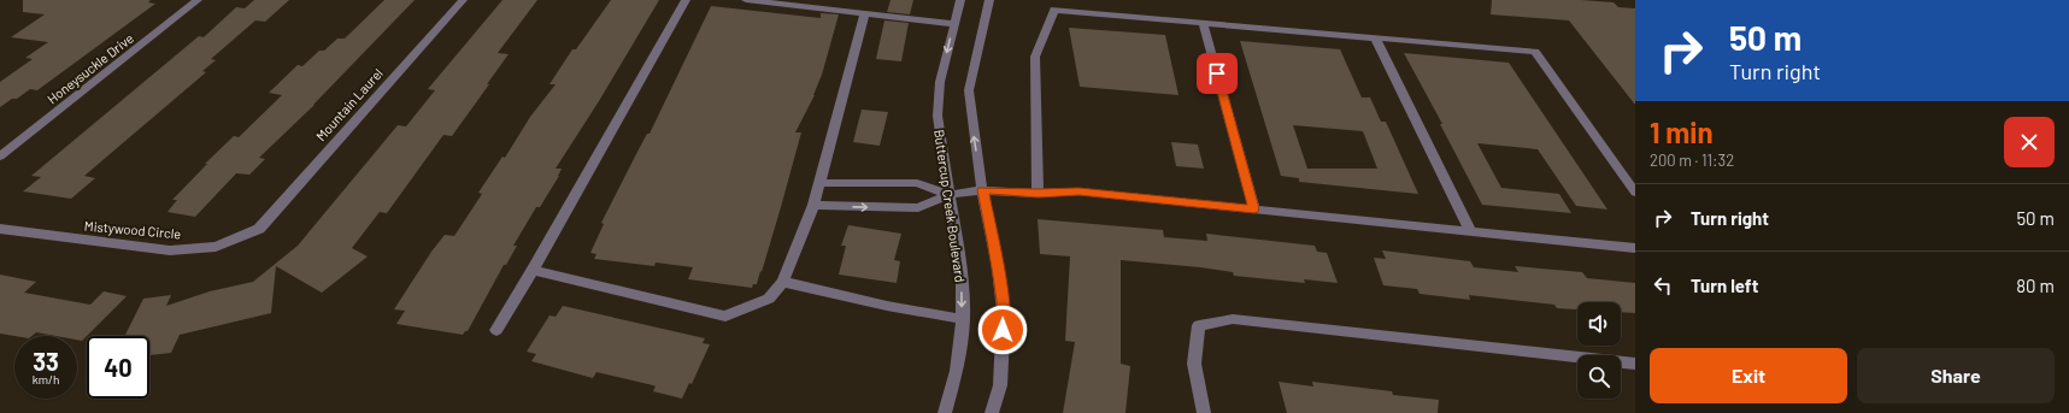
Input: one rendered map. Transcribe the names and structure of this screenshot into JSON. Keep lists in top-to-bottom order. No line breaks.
{"streets":{"street":["Honeysuckle Drive","Mountain Laurel","Buttercup Creek Boulevard","Mistywood Circle"]},"crossings":[["Mountain Laurel","Mistywood Circle"]],"page":{"turn":["50 m","Turn right"],"heading":["1 min","200 m · 11:32"],"list":[{"name":"Turn right","value":"50 m"},{"name":"Turn left","value":"80 m"}],"speed":"33 km/h","limit":"40","buttons":["Exit","Share"]}}
